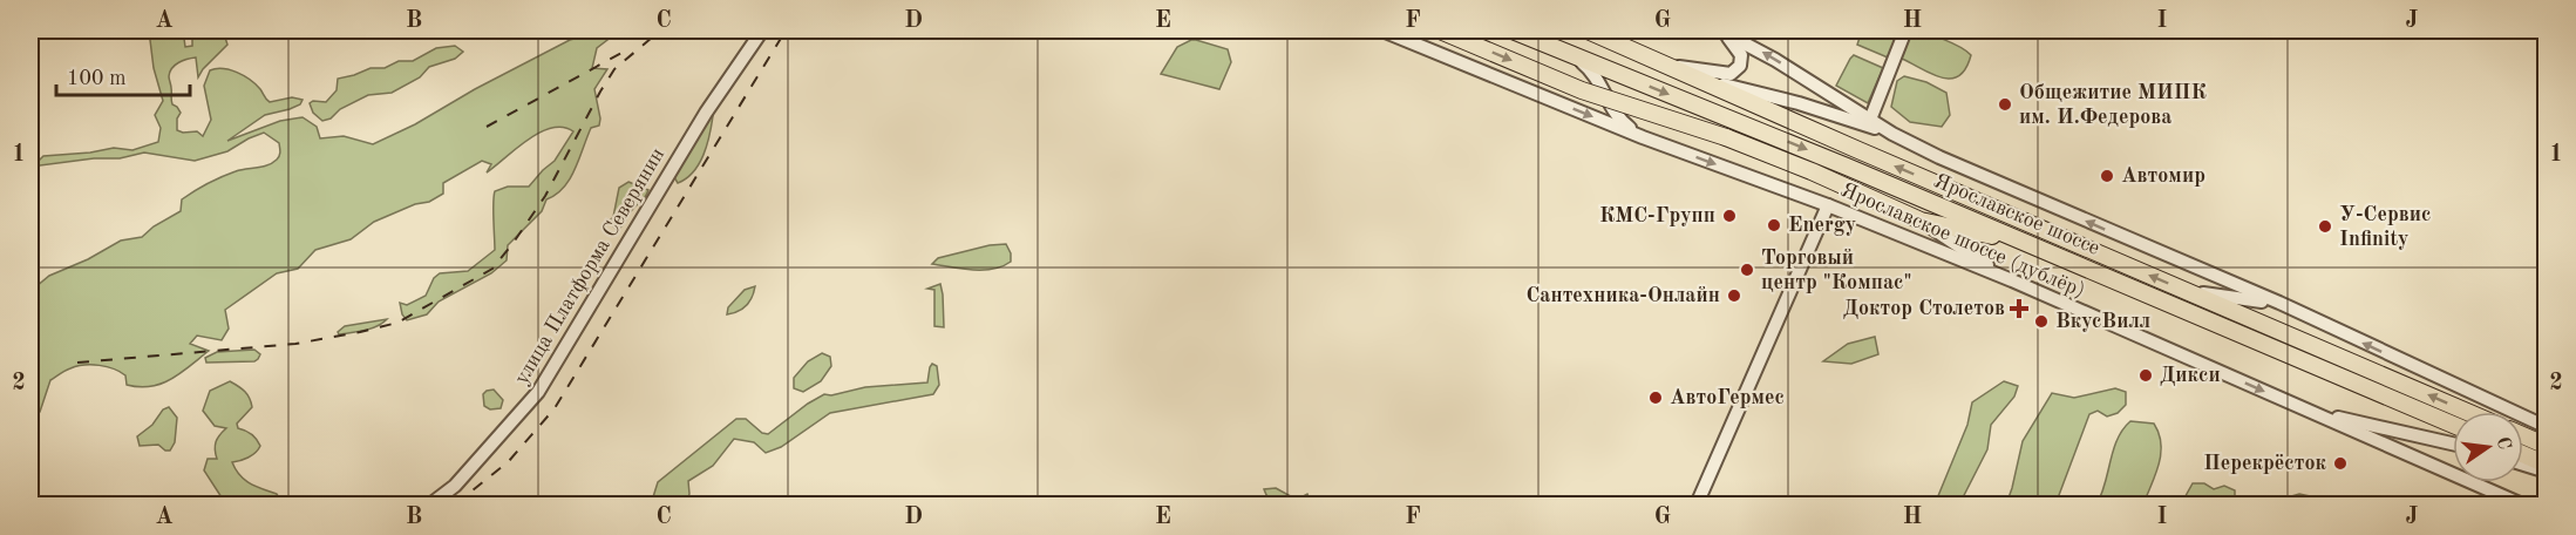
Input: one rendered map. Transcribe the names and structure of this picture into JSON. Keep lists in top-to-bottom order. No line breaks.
{"streets":{"main road":["Ярославское шоссе"],"street":["Ярославское шоссе (дублёр)","улица Платформа Северянин"]},"places":{"other":["Общежитие МИПК им. И.Федерова","Автомир","КМС-Групп","Energy","У-Сервис Infinity","Торговый центр \"Компас\"","Сантехника-Онлайн","ВкусВилл","Дикси","АвтоГермес","Перекрёсток"],"health":["Доктор Столетов"]},"scale_bar":"100 m","north":"right","grid":{"columns":["A","B","C","D","E","F","G","H","I","J"],"rows":["1","2"]}}
